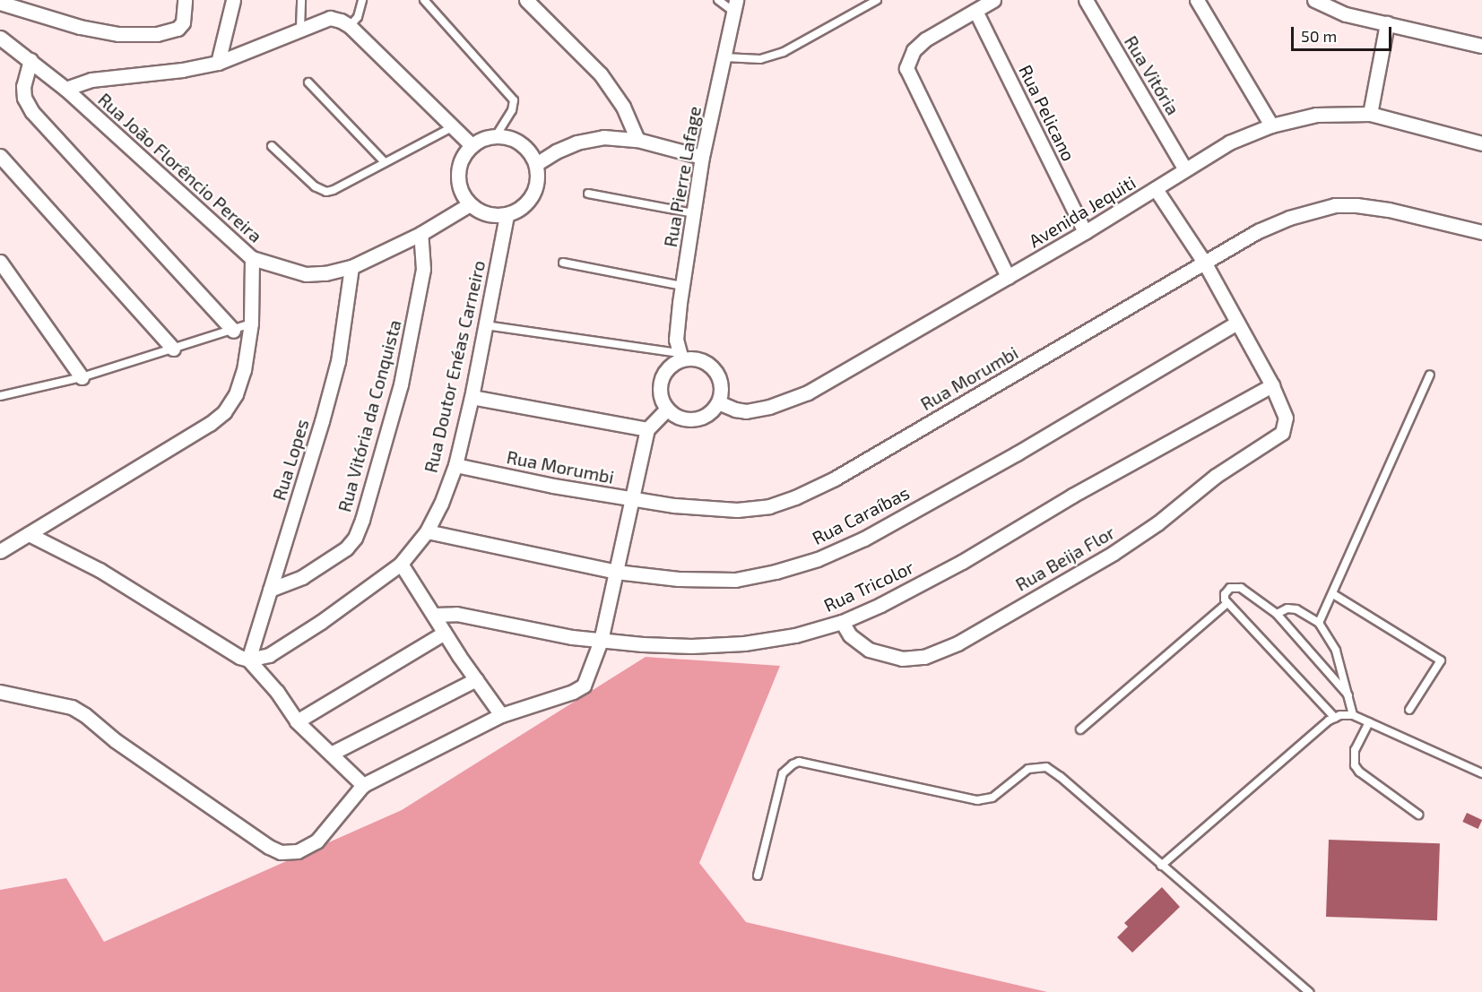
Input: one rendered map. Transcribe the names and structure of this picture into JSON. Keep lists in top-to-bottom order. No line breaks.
{"streets":{"street":["Rua Vitória","Rua Pelicano","Rua João Florêncio Pereira","Rua Pierre Lafage","Avenida Jequiti","Rua Doutor Enéas Carneiro","Rua Morumbi","Rua Vitória da Conquista","Rua Lopes","Rua Caraíbas","Rua Beija Flor","Rua Tricolor"]},"crossings":[["Rua Vitória","Avenida Jequiti"],["Rua Pelicano","Avenida Jequiti"],["Rua João Florêncio Pereira","Rua Doutor Enéas Carneiro"],["Rua João Florêncio Pereira","Rua Vitória da Conquista"],["Rua João Florêncio Pereira","Rua Lopes"],["Rua Pierre Lafage","Avenida Jequiti"],["Rua Doutor Enéas Carneiro","Rua Morumbi"],["Rua Doutor Enéas Carneiro","Rua Lopes"],["Rua Doutor Enéas Carneiro","Rua Caraíbas"],["Rua Vitória da Conquista","Rua Lopes"],["Rua Beija Flor","Rua Tricolor"]],"scale_bar":"50 m"}
